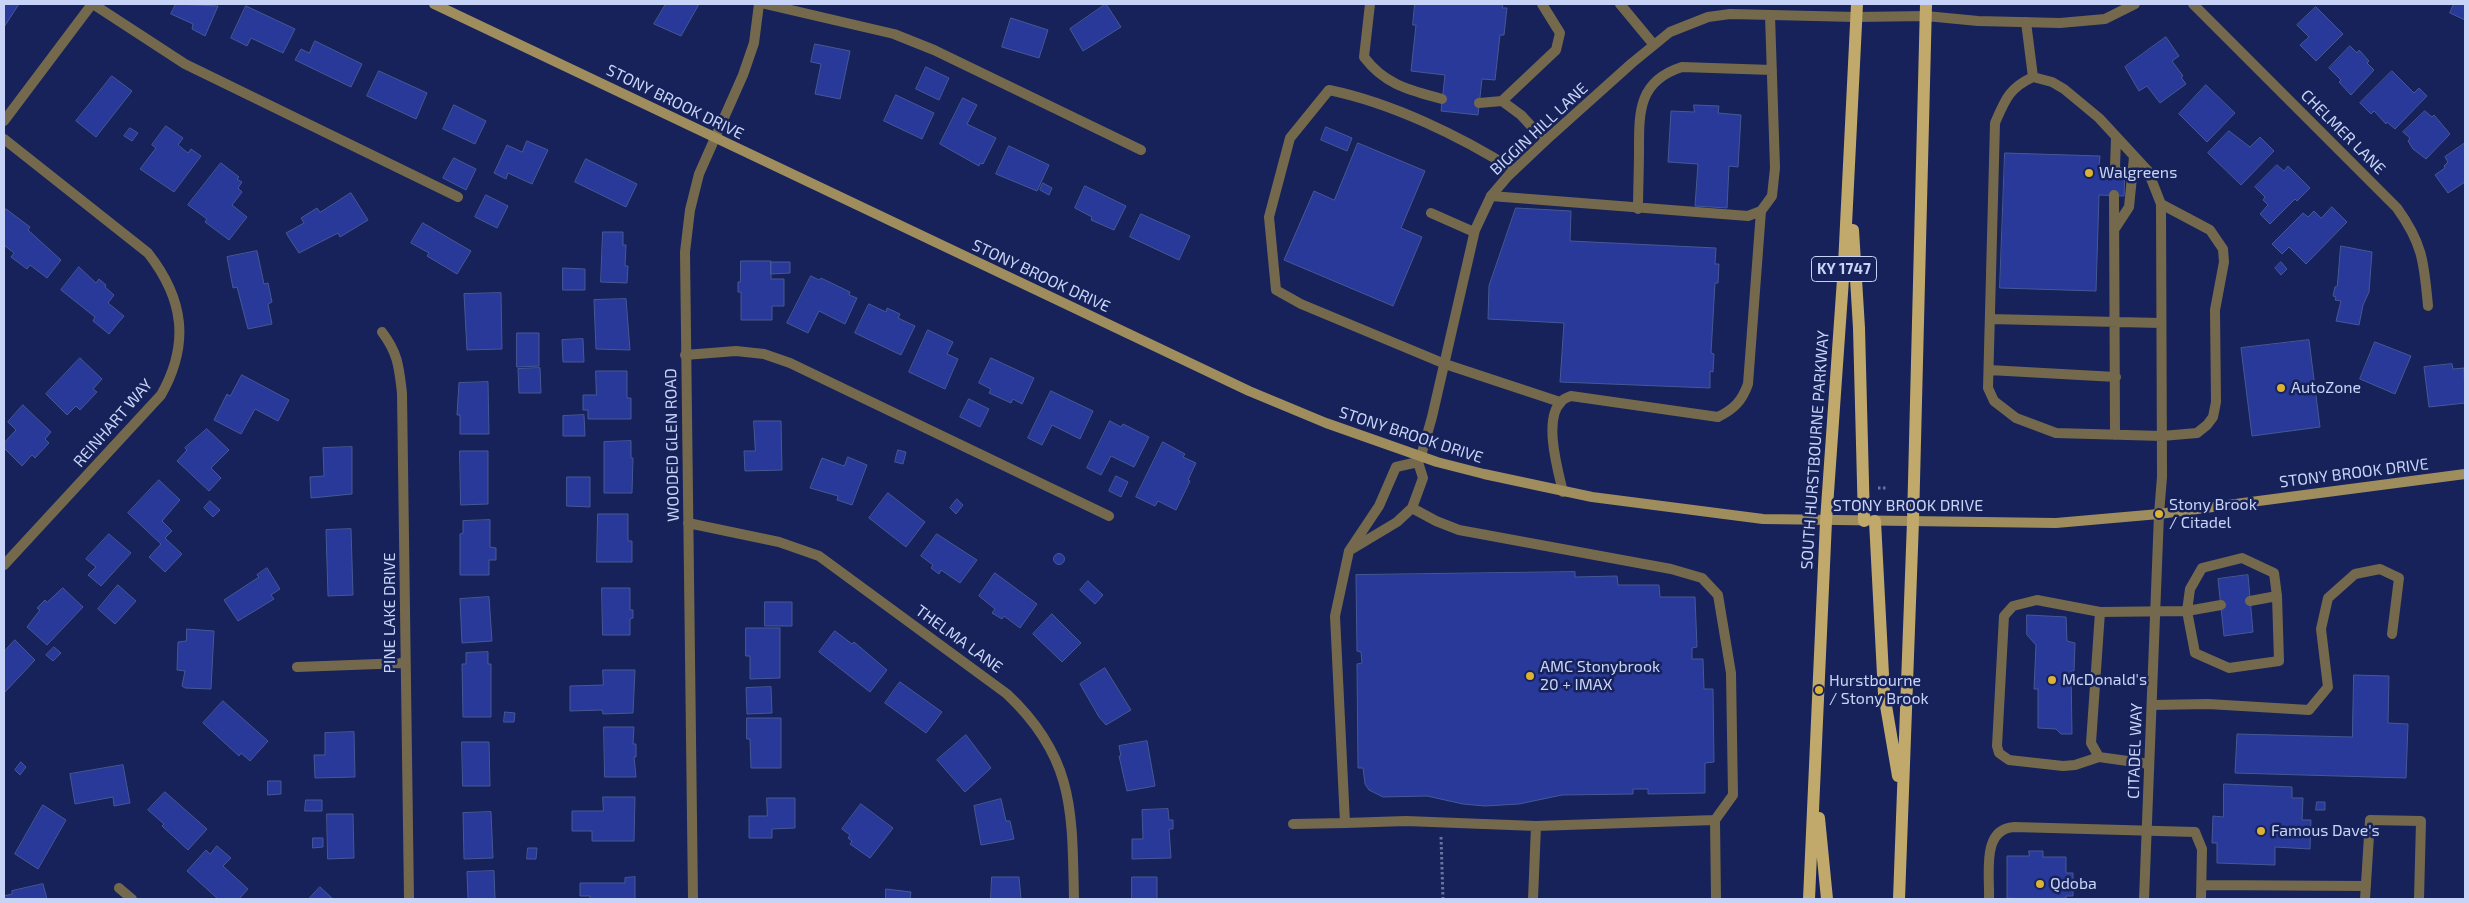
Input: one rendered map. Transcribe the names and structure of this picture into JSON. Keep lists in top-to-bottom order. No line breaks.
{"streets":{"main road":["KY 1747","SOUTH HURSTBOURNE PARKWAY"],"street":["STONY BROOK DRIVE","BIGGIN HILL LANE","CHELMER LANE","REINHART WAY","WOODED GLEN ROAD","PINE LAKE DRIVE","THELMA LANE","CITADEL WAY"]},"crossings":[["STONY BROOK DRIVE","BIGGIN HILL LANE"],["STONY BROOK DRIVE","WOODED GLEN ROAD"],["STONY BROOK DRIVE","SOUTH HURSTBOURNE PARKWAY"],["STONY BROOK DRIVE","CITADEL WAY"],["BIGGIN HILL LANE","SOUTH HURSTBOURNE PARKWAY"],["WOODED GLEN ROAD","THELMA LANE"]],"places":["Walgreens","AutoZone","Stony Brook / Citadel","AMC Stonybrook 20 + IMAX","McDonald's","Hurstbourne / Stony Brook","Famous Dave's","Qdoba"]}
